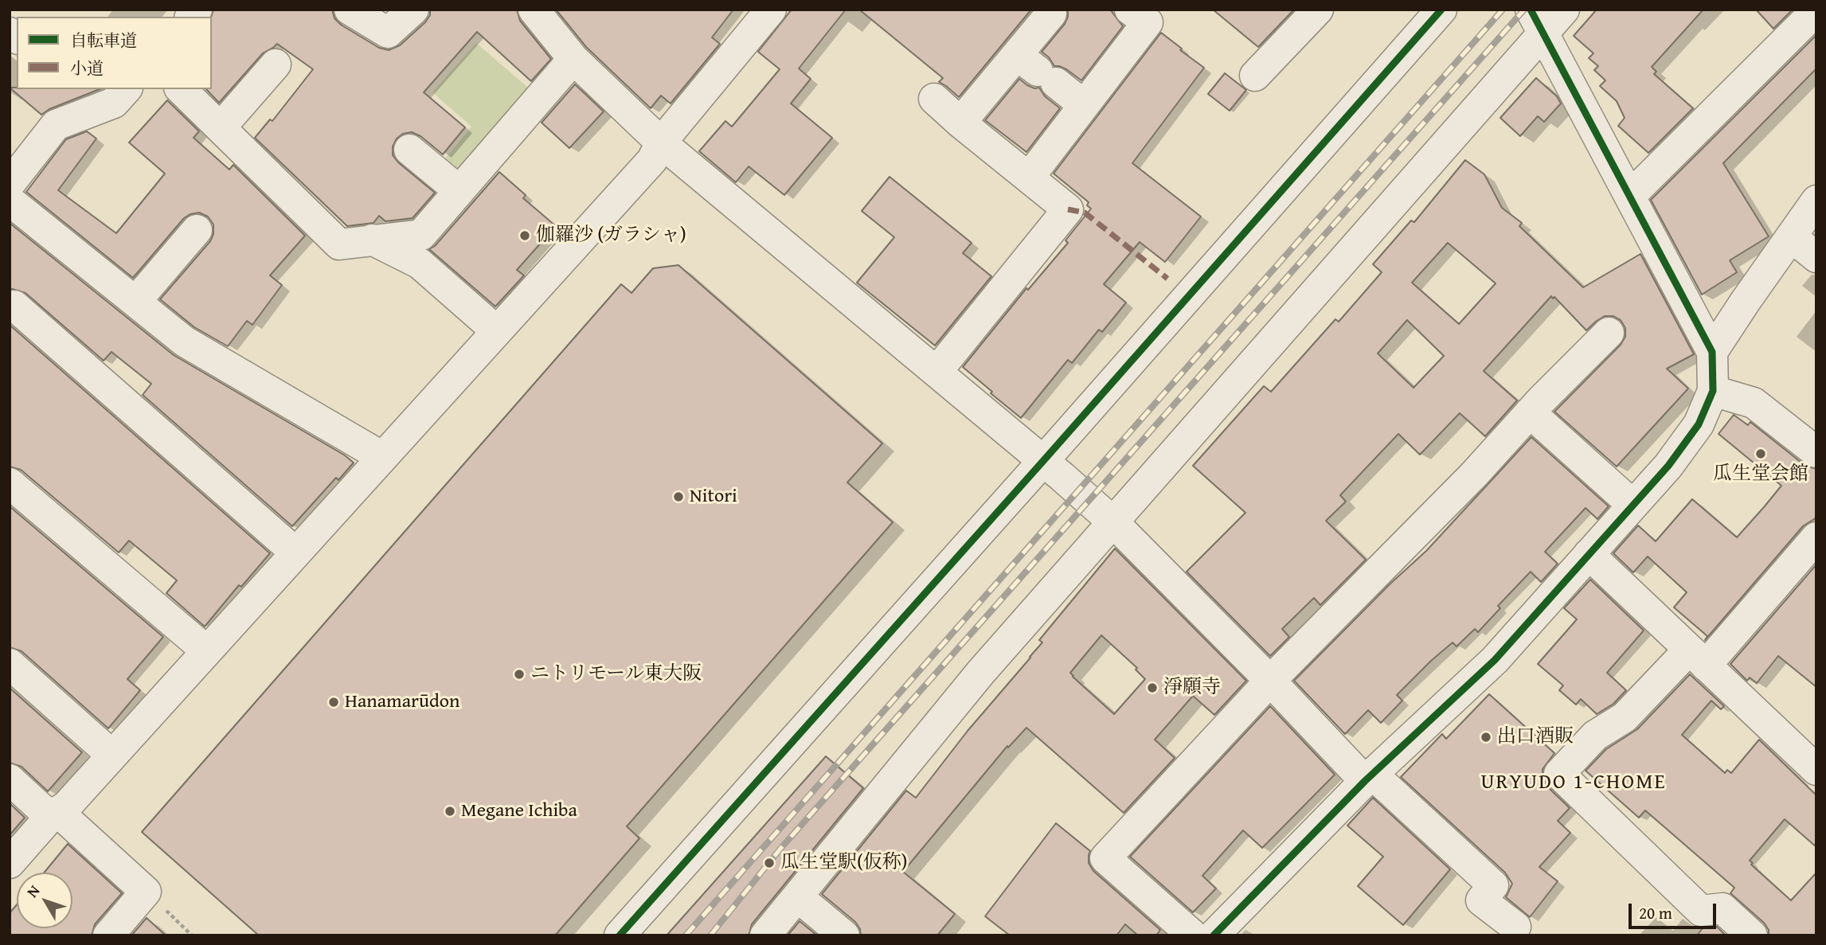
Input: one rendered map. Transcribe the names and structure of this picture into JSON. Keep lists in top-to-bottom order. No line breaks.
{"districts":["URYUDO 1-CHOME"],"places":["伽羅沙 (ガラシャ)","瓜生堂会館","Nitori","ニトリモール東大阪","淨願寺","Hanamarūdon","出口酒販","Megane Ichiba","瓜生堂駅(仮称)"],"legend":["自転車道","小道"],"scale_bar":"20 m","north":"top left"}
